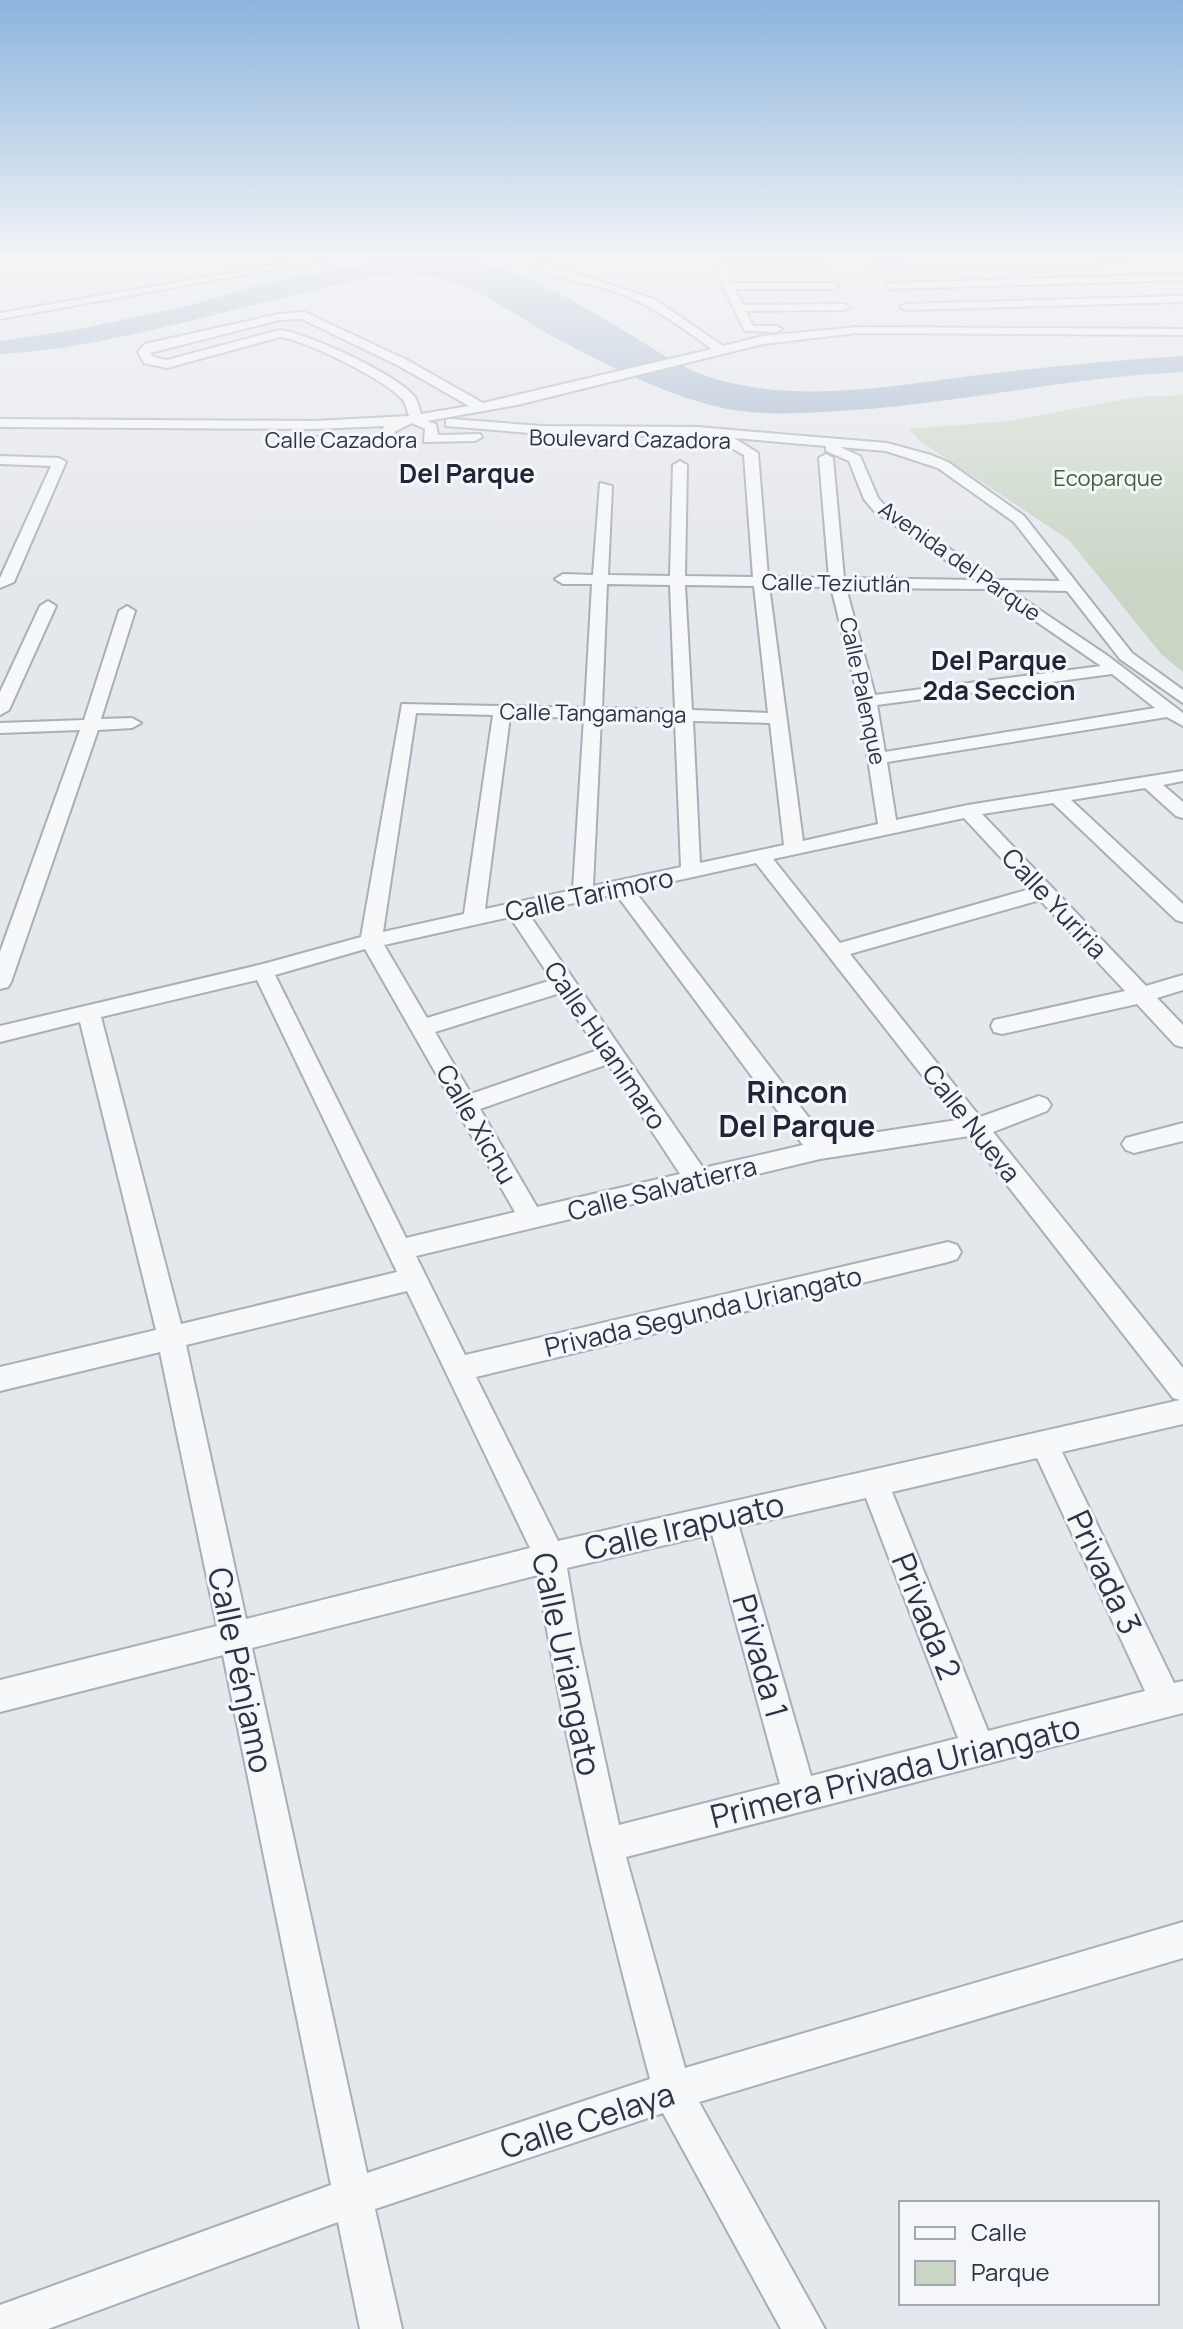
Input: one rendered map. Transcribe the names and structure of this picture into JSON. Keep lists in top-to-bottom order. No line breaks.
{"streets":{"street":["Boulevard Cazadora","Calle Cazadora","Avenida del Parque","Calle Teziutlán","Calle Palenque","Calle Tangamanga","Calle Tarimoro","Calle Yuriria","Calle Huanimaro","Calle Nueva","Calle Xichu","Calle Salvatierra","Privada Segunda Uriangato","Calle Irapuato","Privada 3","Privada 2","Privada 1","Calle Uriangato","Calle Pénjamo","Primera Privada Uriangato","Calle Celaya"]},"crossings":[["Boulevard Cazadora","Calle Cazadora"],["Boulevard Cazadora","Avenida del Parque"],["Boulevard Cazadora","Calle Palenque"],["Avenida del Parque","Calle Teziutlán"],["Avenida del Parque","Calle Palenque"],["Calle Teziutlán","Calle Palenque"],["Calle Palenque","Calle Tarimoro"],["Calle Tangamanga","Calle Tarimoro"],["Calle Tangamanga","Calle Xichu"],["Calle Tarimoro","Calle Yuriria"],["Calle Tarimoro","Calle Huanimaro"],["Calle Tarimoro","Calle Nueva"],["Calle Tarimoro","Calle Xichu"],["Calle Tarimoro","Calle Uriangato"],["Calle Tarimoro","Calle Pénjamo"],["Calle Huanimaro","Calle Salvatierra"],["Calle Nueva","Calle Salvatierra"],["Calle Xichu","Calle Salvatierra"],["Calle Salvatierra","Calle Uriangato"],["Privada Segunda Uriangato","Calle Uriangato"],["Calle Irapuato","Privada 3"],["Calle Irapuato","Privada 2"],["Calle Irapuato","Privada 1"],["Calle Irapuato","Calle Uriangato"],["Calle Irapuato","Calle Pénjamo"],["Privada 3","Primera Privada Uriangato"],["Privada 2","Primera Privada Uriangato"],["Privada 1","Primera Privada Uriangato"],["Calle Uriangato","Primera Privada Uriangato"],["Calle Uriangato","Calle Celaya"],["Calle Pénjamo","Calle Celaya"]],"districts":["Del Parque","Del Parque 2da Seccion","Rincon Del Parque"],"parks":["Ecoparque"],"legend":["Calle","Parque"]}
